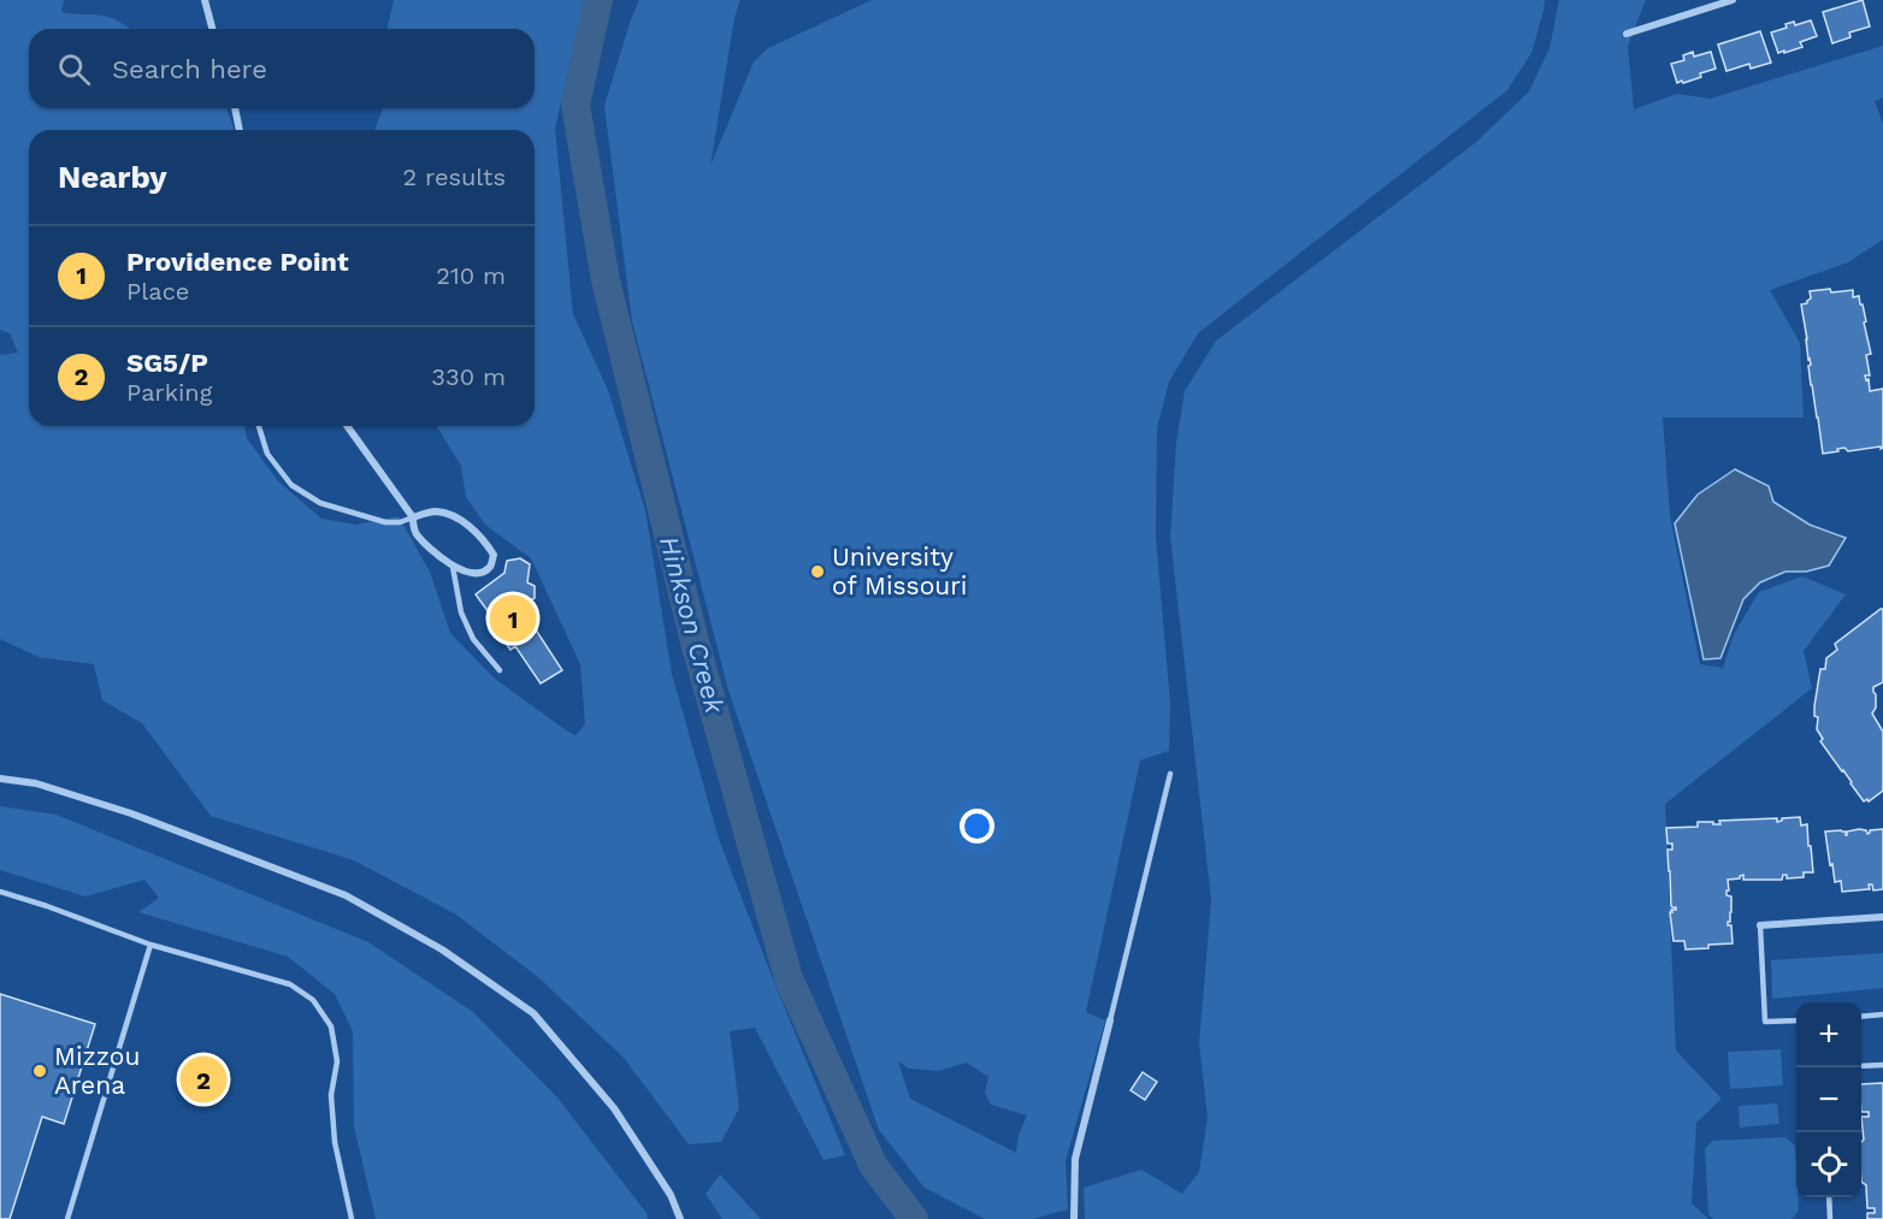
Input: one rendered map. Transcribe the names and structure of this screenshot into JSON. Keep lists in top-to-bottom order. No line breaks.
{"water":["Hinkson Creek"],"places":["University of Missouri","Mizzou Arena"],"page":{"search":"Search here","heading":["Nearby","2 results"],"list":[{"mark":"1","name":"Providence Point","note":"Place","value":"210 m"},{"mark":"2","name":"SG5/P","note":"Parking","value":"330 m"}],"pins":["1","2"],"map_buttons":["+","−"]}}
